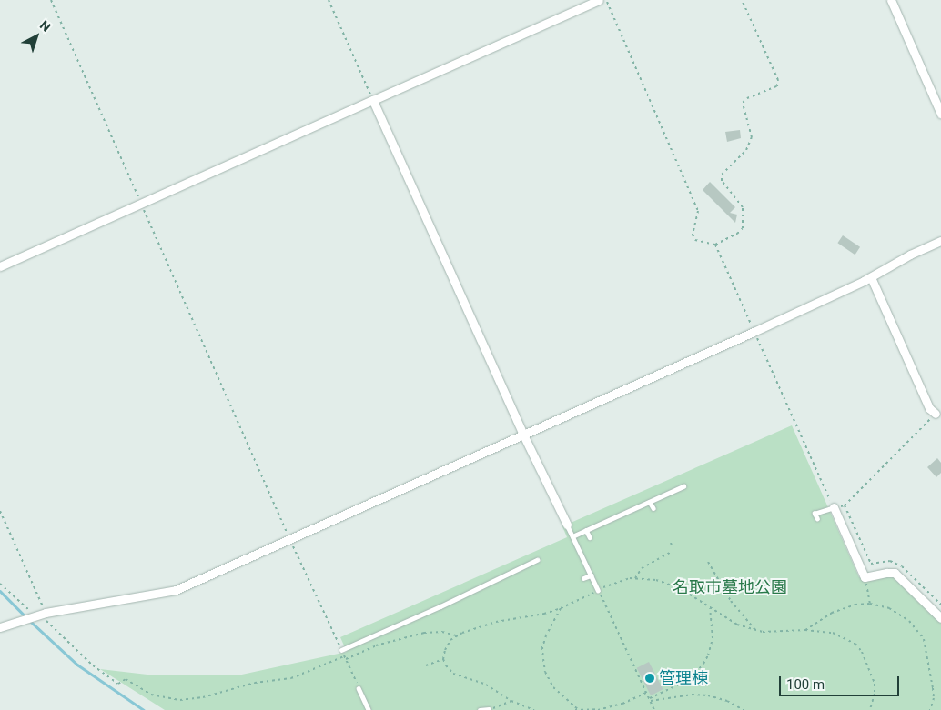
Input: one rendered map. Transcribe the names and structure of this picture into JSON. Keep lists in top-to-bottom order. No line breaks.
{"parks":["名取市墓地公園"],"places":["管理棟"],"scale_bar":"100 m","north":"top right"}
